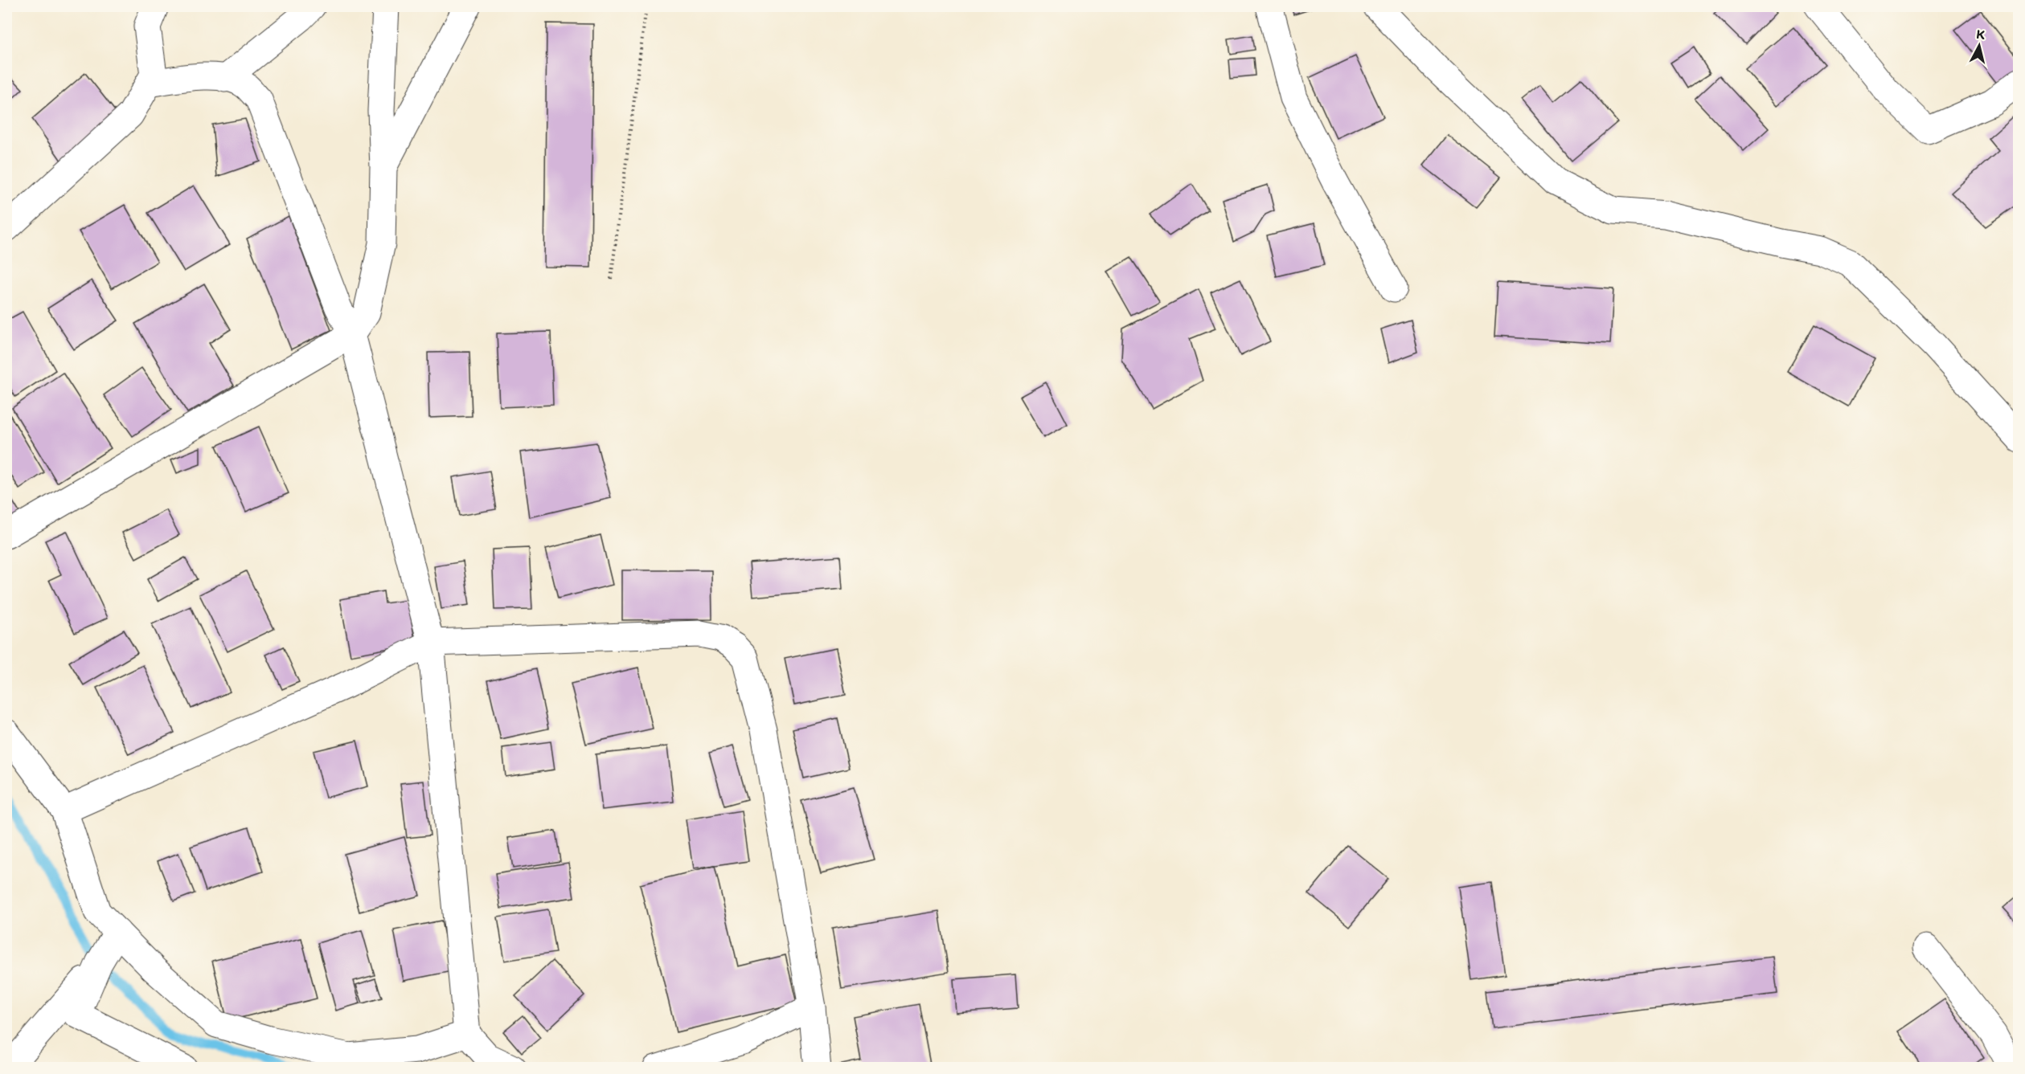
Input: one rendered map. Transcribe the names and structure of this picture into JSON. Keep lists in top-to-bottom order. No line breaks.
{"north":"top"}
